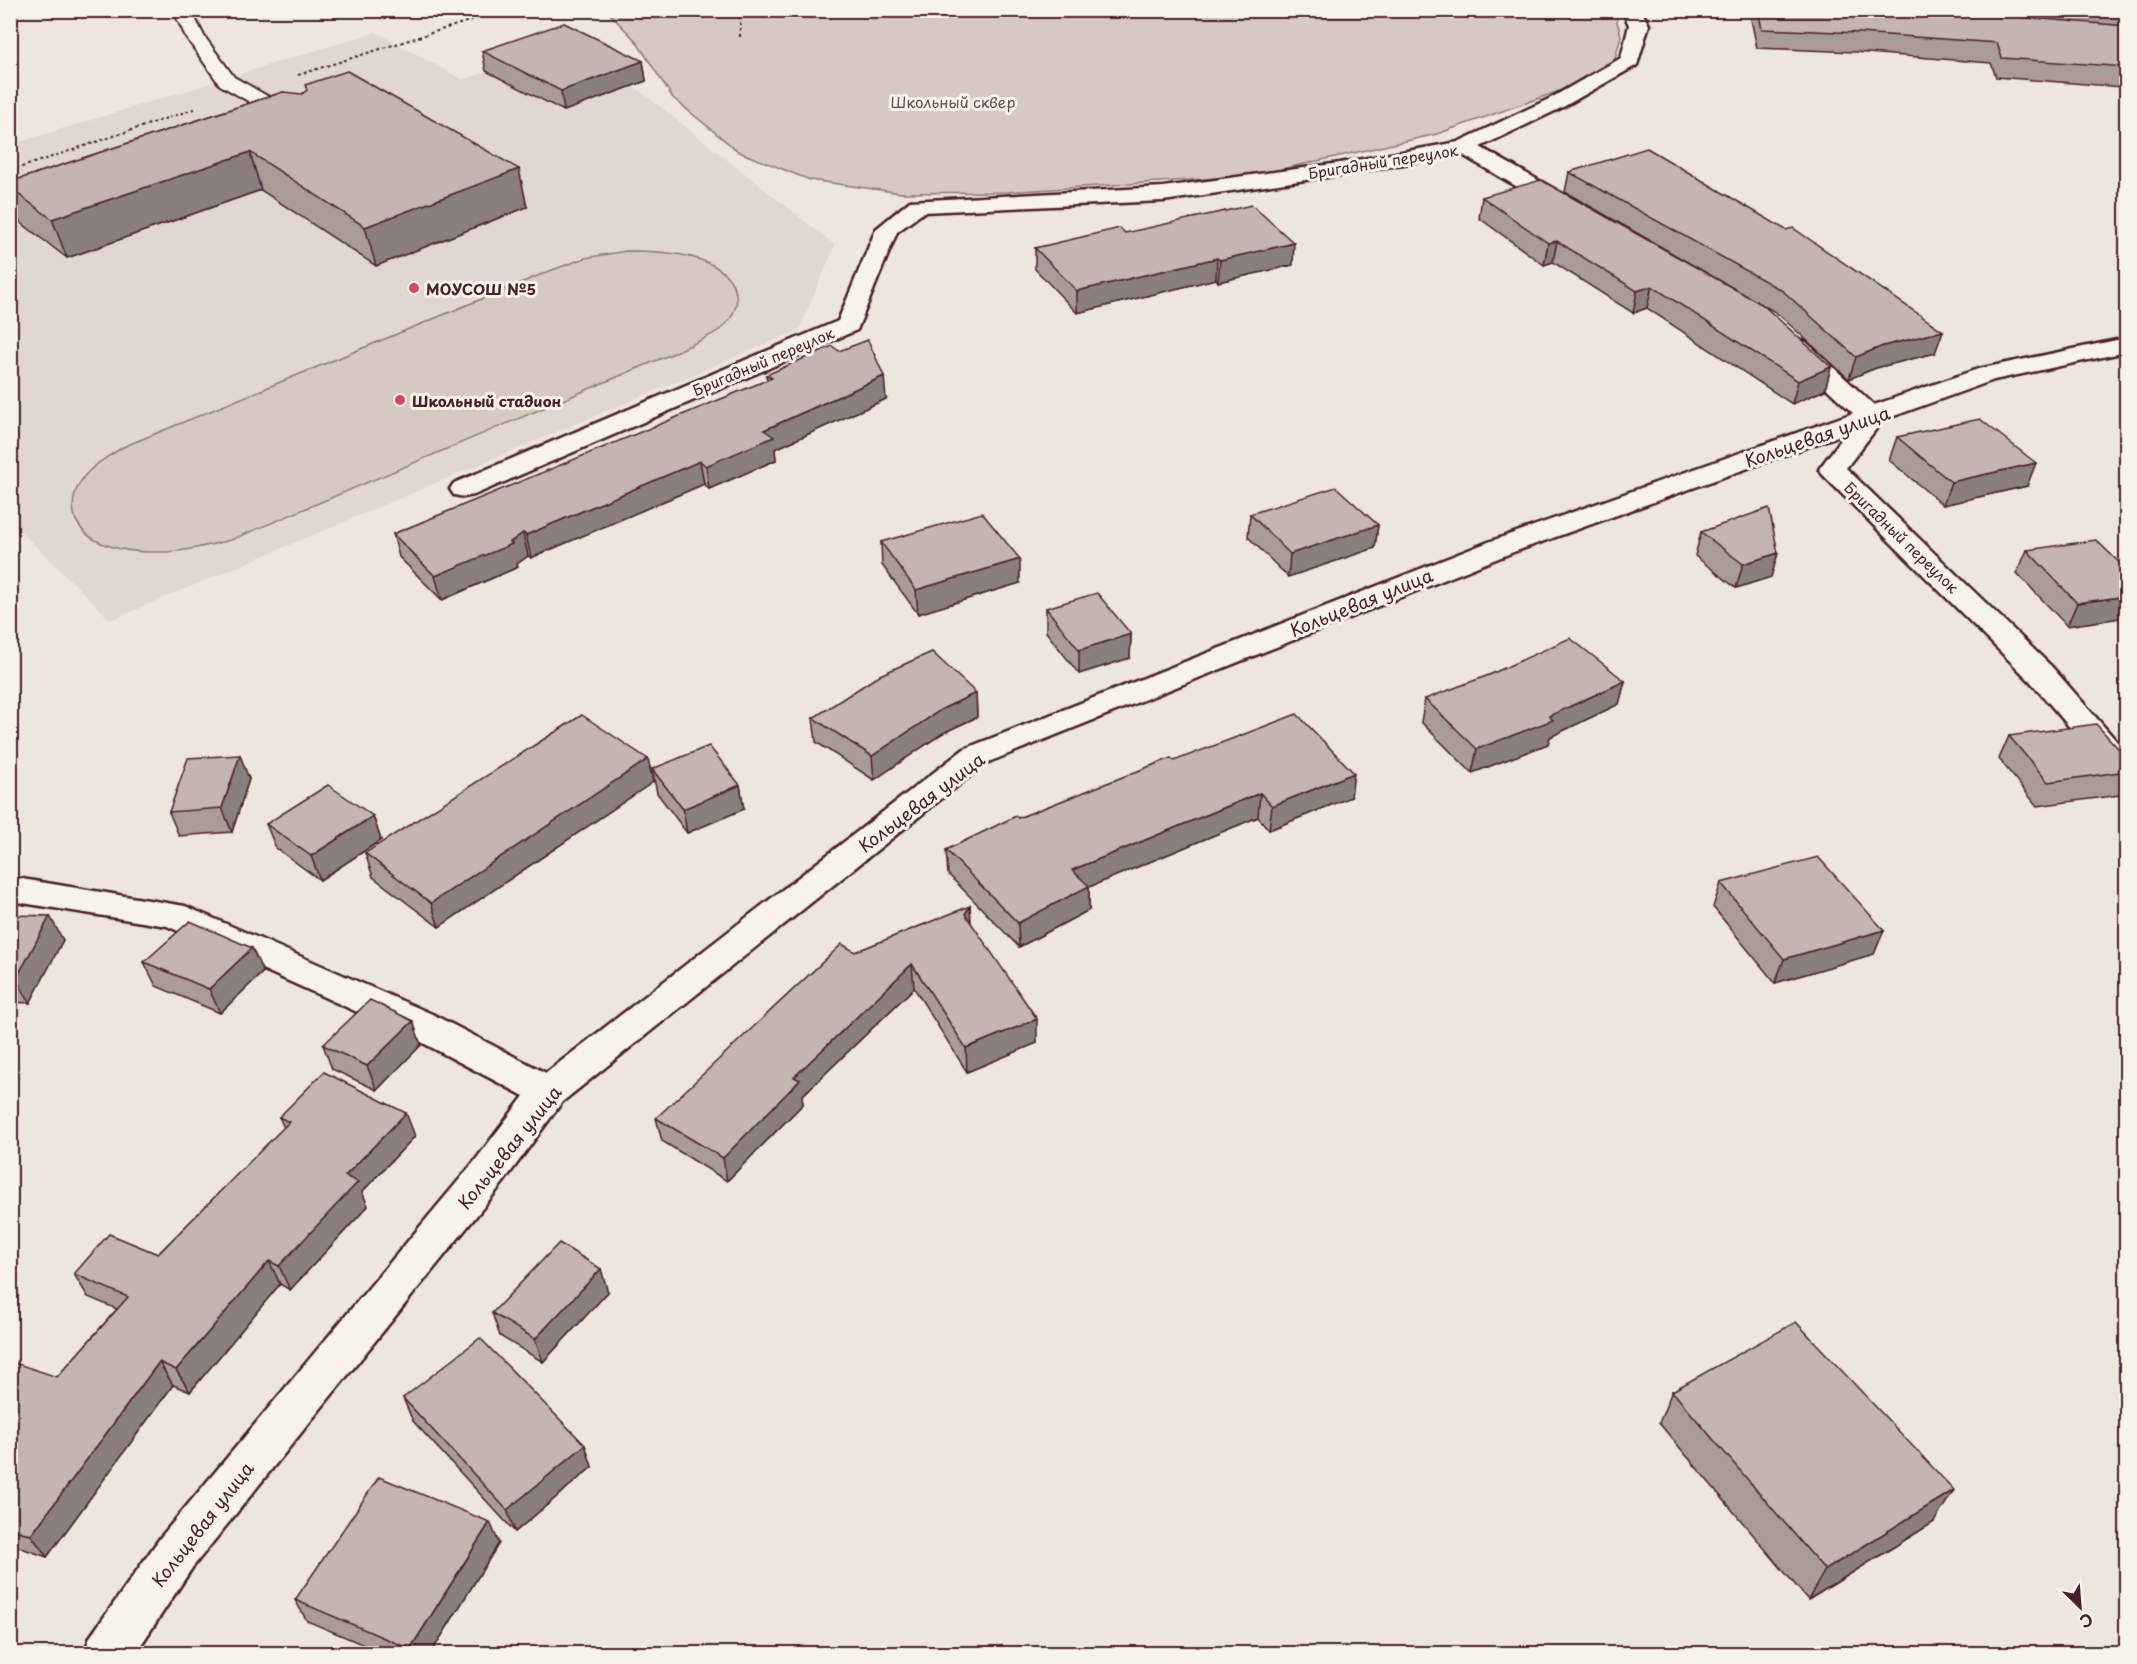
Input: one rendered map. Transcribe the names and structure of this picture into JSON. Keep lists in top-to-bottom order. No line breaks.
{"streets":{"street":["Бригадный переулок","Кольцевая улица"]},"crossings":[["Бригадный переулок","Кольцевая улица"]],"parks":["Школьный сквер"],"places":["МОУСОШ №5","Школьный стадион"],"north":"bottom right"}
